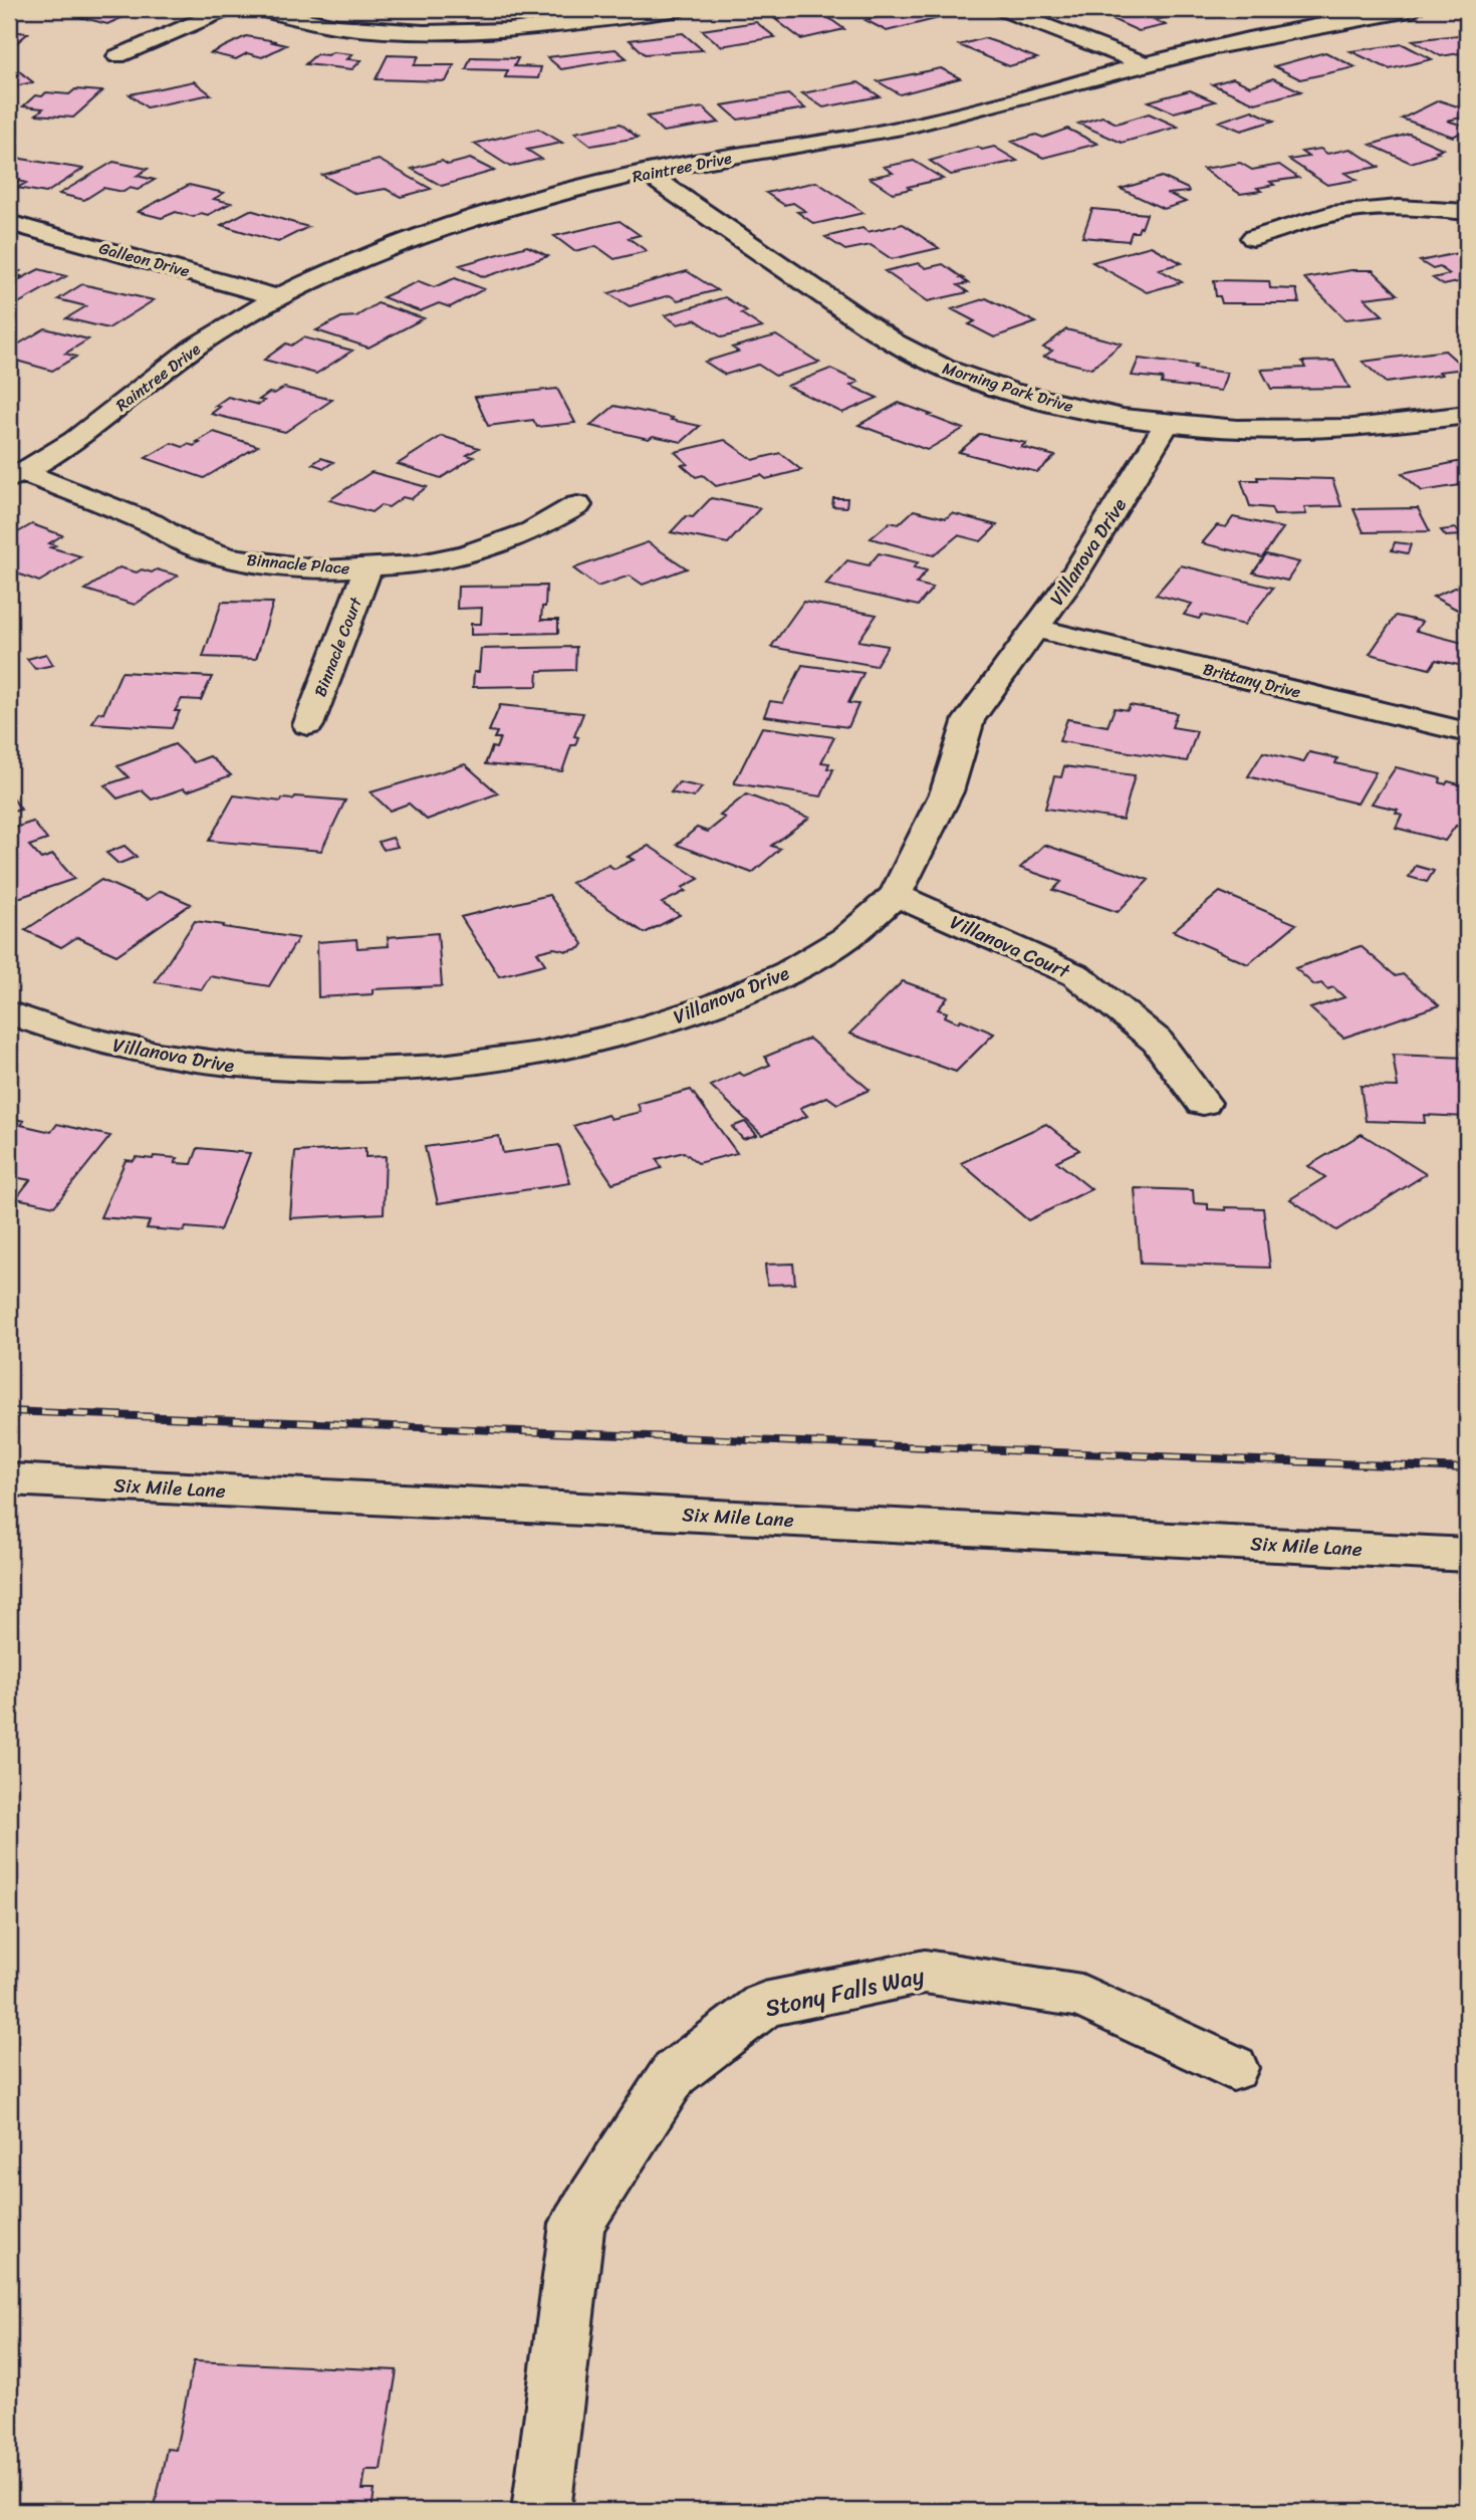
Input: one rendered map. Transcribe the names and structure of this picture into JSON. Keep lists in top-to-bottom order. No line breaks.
{"streets":{"street":["Raintree Drive","Galleon Drive","Morning Park Drive","Villanova Drive","Binnacle Place","Binnacle Court","Brittany Drive","Villanova Court","Six Mile Lane","Stony Falls Way"]},"crossings":[["Raintree Drive","Galleon Drive"],["Raintree Drive","Morning Park Drive"],["Raintree Drive","Binnacle Place"],["Morning Park Drive","Villanova Drive"],["Villanova Drive","Brittany Drive"],["Villanova Drive","Villanova Court"],["Binnacle Place","Binnacle Court"]]}
